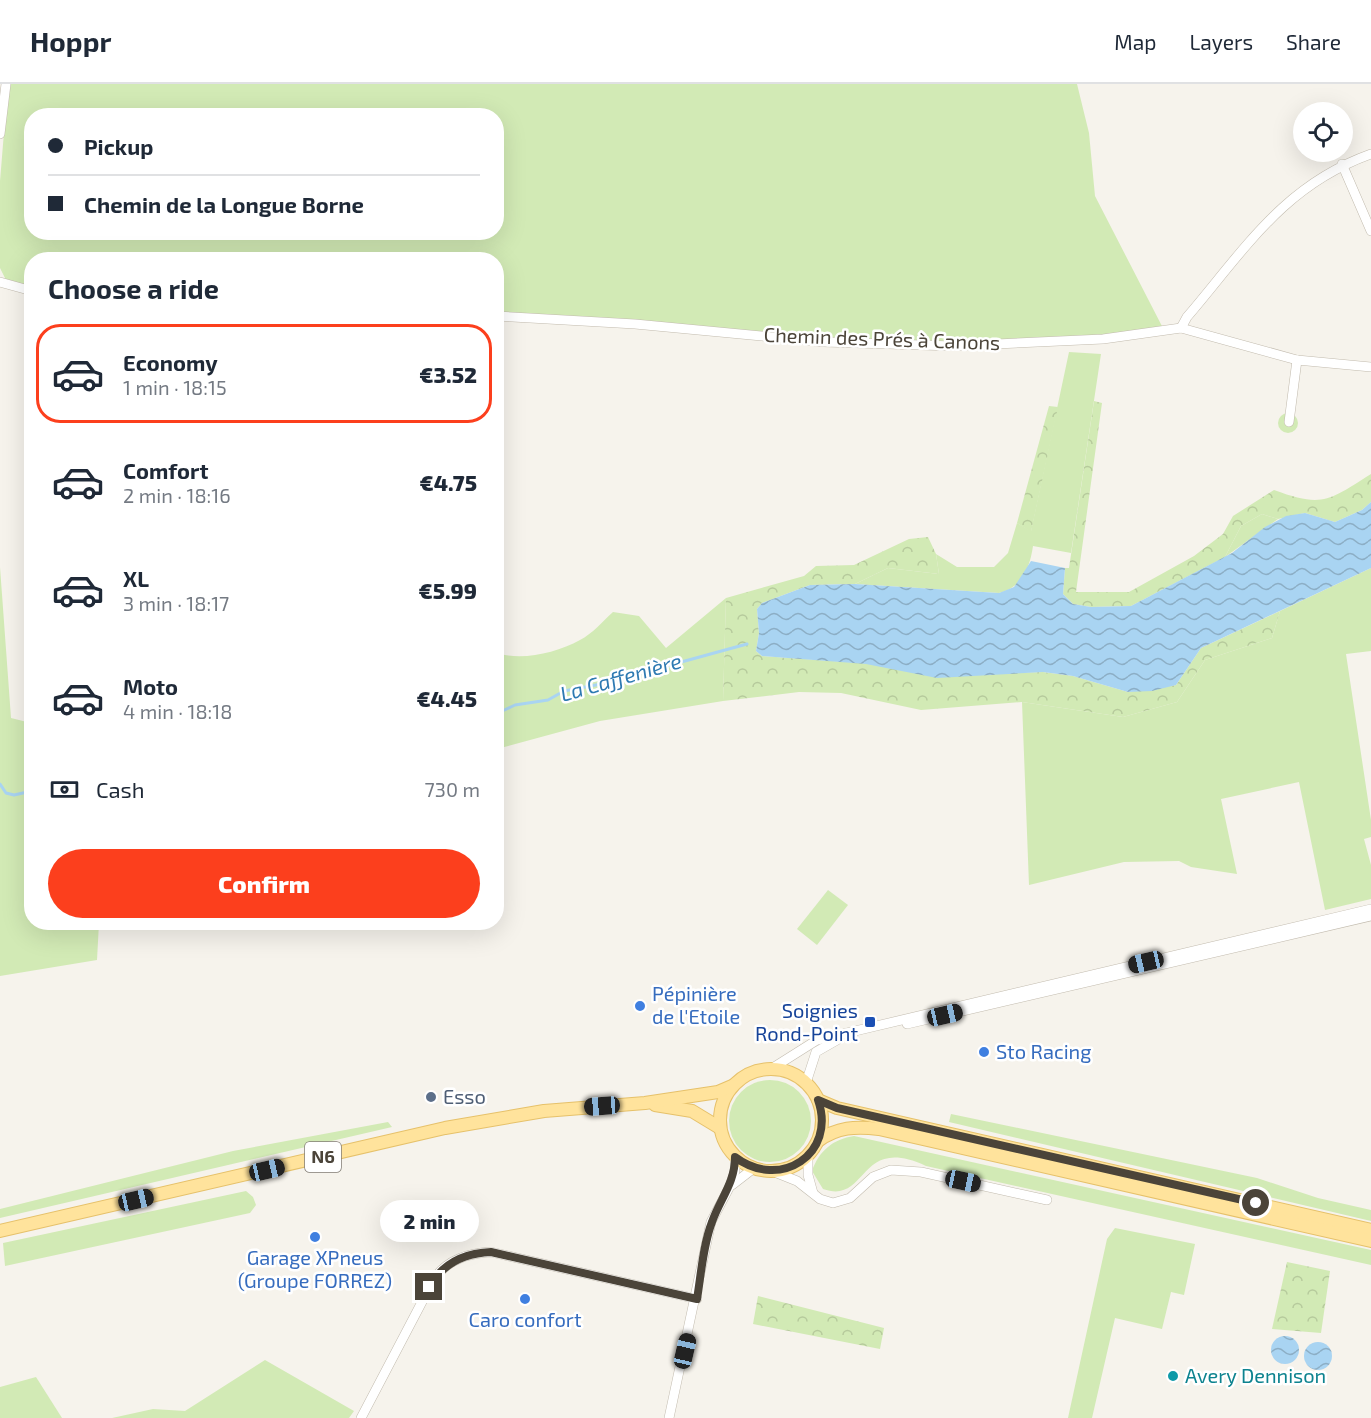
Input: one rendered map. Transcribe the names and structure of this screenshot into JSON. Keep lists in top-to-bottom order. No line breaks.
{"streets":{"main road":["N6"],"street":["Chemin des Prés à Canons"]},"water":["La Caffenière"],"places":{"other":["Pépinière de l'Etoile","Sto Racing","Esso","Garage XPneus (Groupe FORREZ)","Caro confort","Avery Dennison"],"transit":["Soignies Rond-Point"]},"page":{"header":"Hoppr","nav":["Map","Layers","Share"],"banner":["Pickup","Chemin de la Longue Borne"],"heading":"Choose a ride","list":[{"name":"Economy","note":"1 min · 18:15","value":"€3.52"},{"name":"Comfort","note":"2 min · 18:16","value":"€4.75"},{"name":"XL","note":"3 min · 18:17","value":"€5.99"},{"name":"Moto","note":"4 min · 18:18","value":"€4.45"}],"pay":["Cash","730 m"],"buttons":"Confirm","bubble":"2 min"}}
